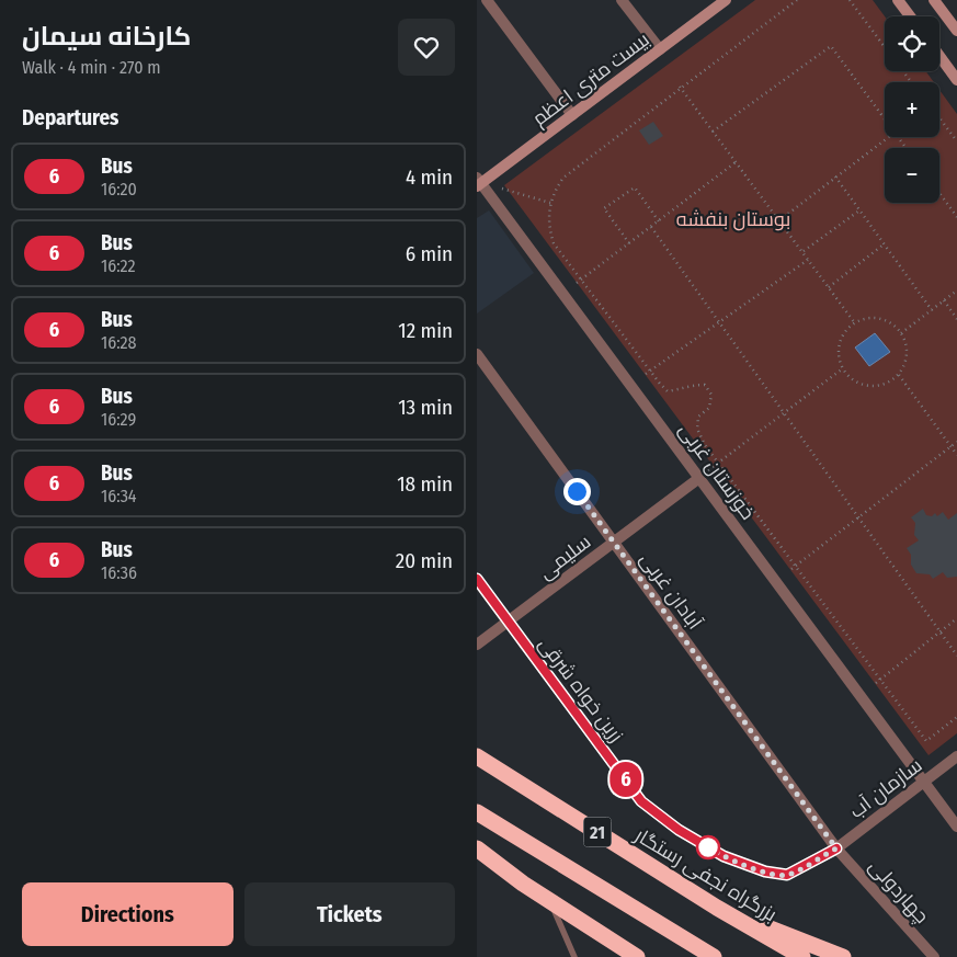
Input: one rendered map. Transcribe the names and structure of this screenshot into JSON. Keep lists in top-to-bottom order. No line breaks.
{"streets":{"highway":["21","بزرگراه نجفی رستگار"],"main road":["بیست متری اعظم"],"street":["خوزستان غربی","سلیمی","آبادان غربی","زرین خواه شرقی","سازمان آب","چهاردولی"]},"crossings":[["بیست متری اعظم","خوزستان غربی"],["خوزستان غربی","سلیمی"],["خوزستان غربی","سازمان آب"],["سلیمی","آبادان غربی"],["سلیمی","زرین خواه شرقی"],["آبادان غربی","زرین خواه شرقی"],["آبادان غربی","سازمان آب"],["آبادان غربی","چهاردولی"],["زرین خواه شرقی","سازمان آب"],["زرین خواه شرقی","چهاردولی"],["سازمان آب","چهاردولی"]],"parks":["بوستان بنفشه"],"lines":["bus line 6"],"page":{"heading":[["کارخانه سیمان","Walk · 4 min · 270 m"],"Departures"],"on_map":"6","map_buttons":["+","−"],"list":[{"mark":"6","name":"Bus","note":"16:20","value":"4 min"},{"mark":"6","name":"Bus","note":"16:22","value":"6 min"},{"mark":"6","name":"Bus","note":"16:28","value":"12 min"},{"mark":"6","name":"Bus","note":"16:29","value":"13 min"},{"mark":"6","name":"Bus","note":"16:34","value":"18 min"},{"mark":"6","name":"Bus","note":"16:36","value":"20 min"}],"buttons":["Directions","Tickets"]}}
